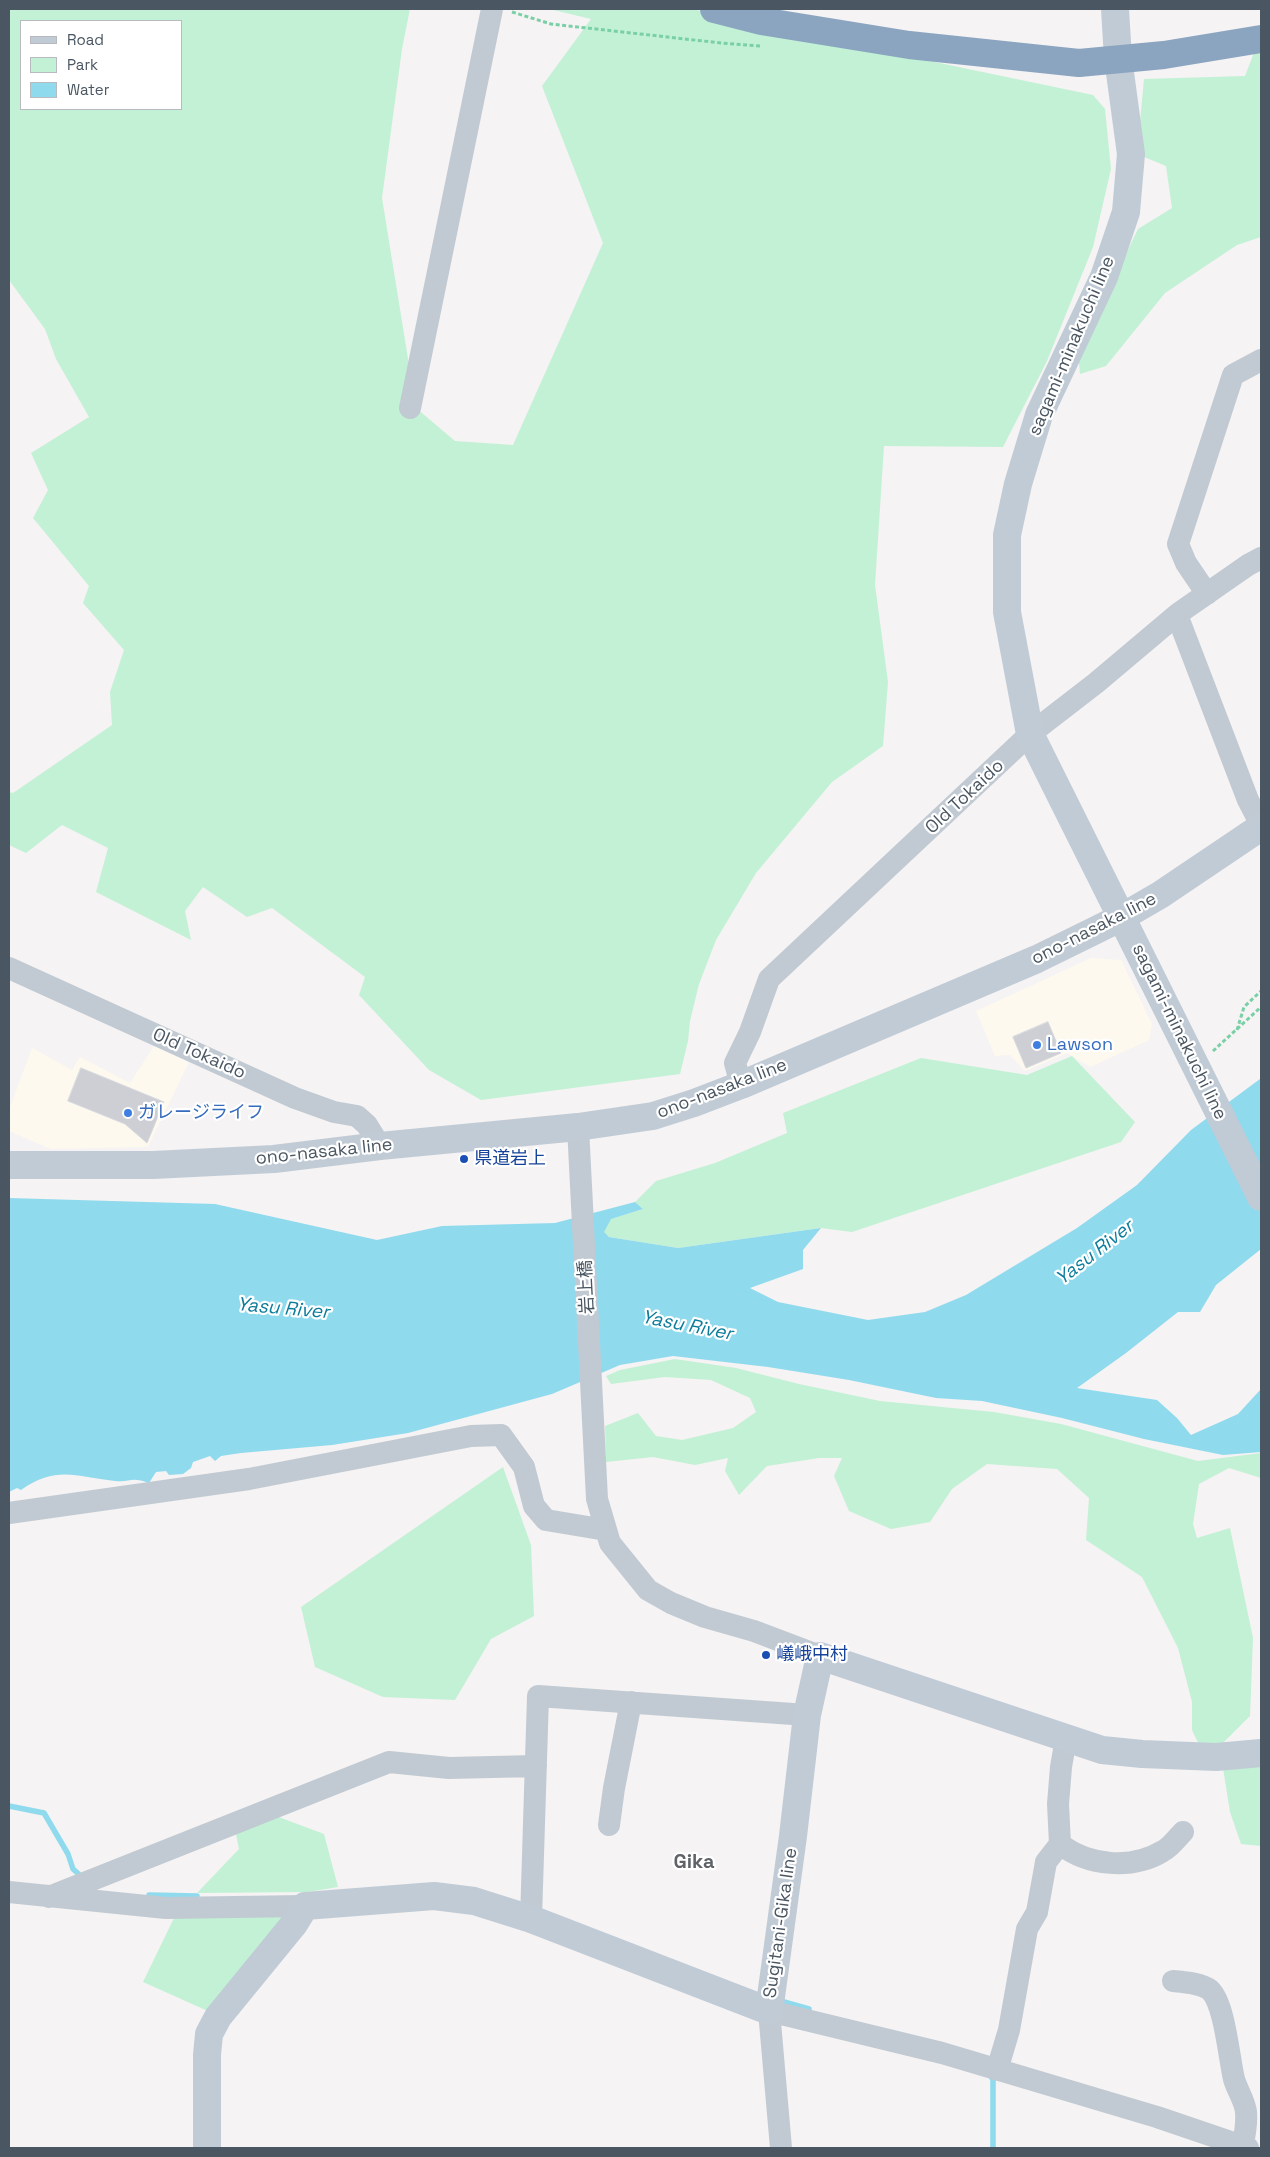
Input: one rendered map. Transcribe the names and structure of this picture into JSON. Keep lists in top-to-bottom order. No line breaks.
{"streets":{"main road":["sagami-minakuchi line","ono-nasaka line","Sugitani-Gika line"],"street":["Old Tokaido","岩上橋"]},"crossings":[["sagami-minakuchi line","Old Tokaido"],["sagami-minakuchi line","ono-nasaka line"],["Old Tokaido","ono-nasaka line"],["ono-nasaka line","岩上橋"],["岩上橋","Sugitani-Gika line"]],"districts":["Gika"],"water":["Yasu River"],"places":["Lawson","ガレージライフ","県道岩上","嶬峨中村"],"legend":["Road","Park","Water"]}
